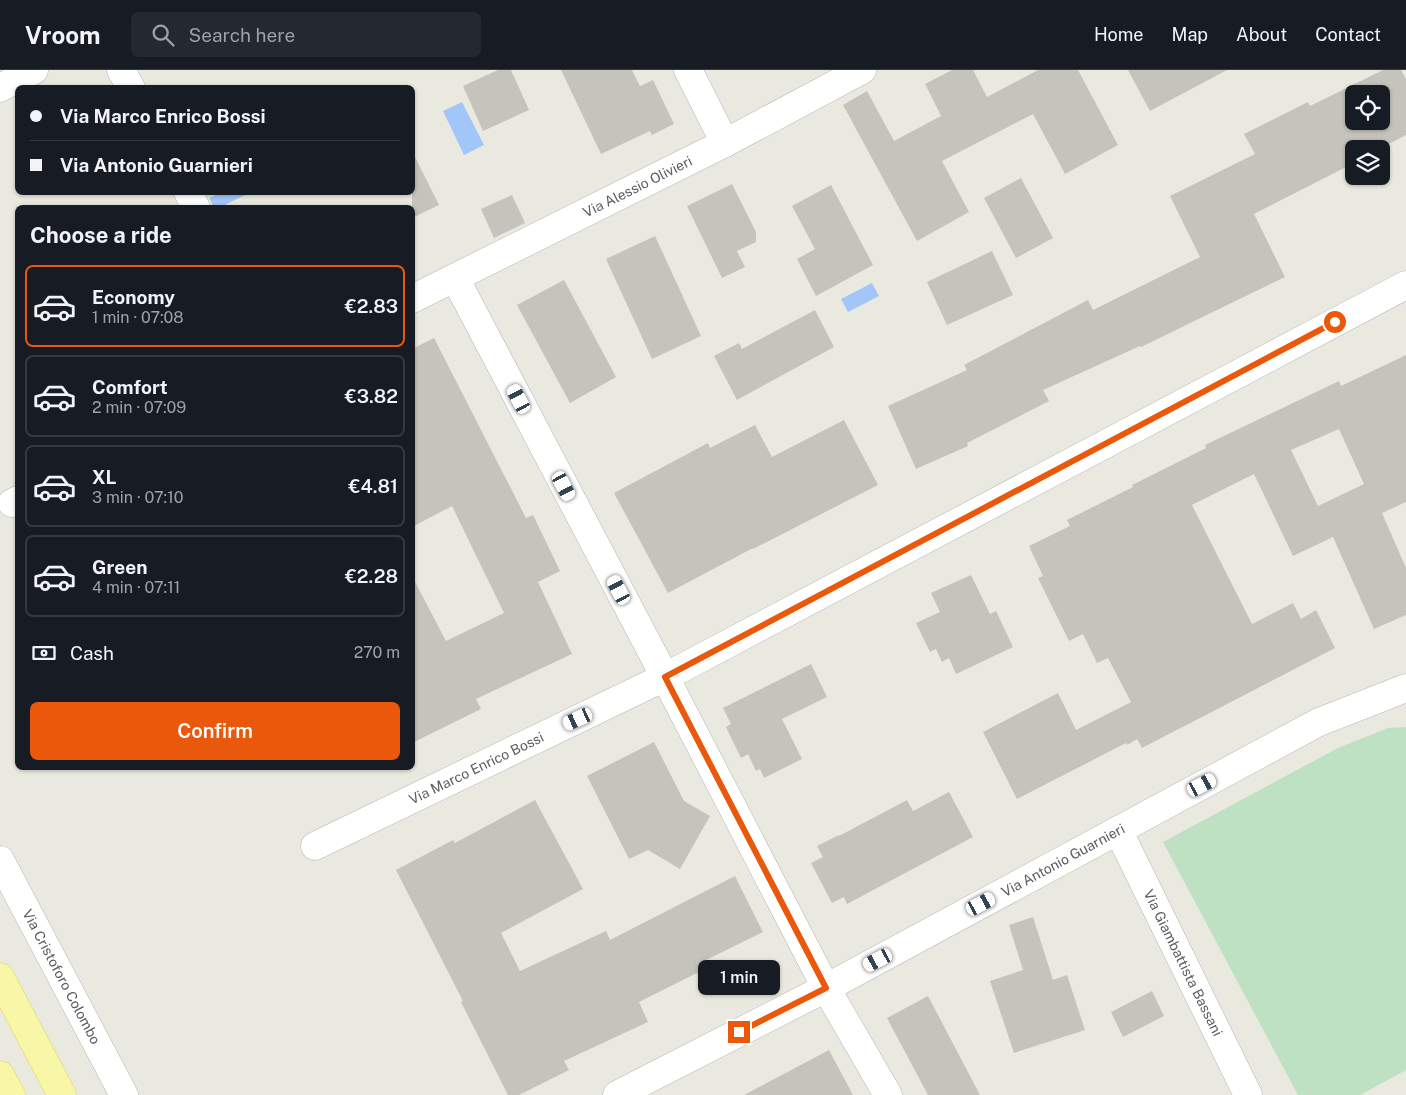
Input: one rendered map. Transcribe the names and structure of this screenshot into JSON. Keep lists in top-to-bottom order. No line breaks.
{"streets":{"street":["Via Alessio Olivieri","Via Marco Enrico Bossi","Via Antonio Guarnieri","Via Giambattista Bassani","Via Cristoforo Colombo"]},"crossings":[["Via Antonio Guarnieri","Via Giambattista Bassani"]],"page":{"header":"Vroom","search":"Search here","nav":["Home","Map","About","Contact"],"banner":["Via Marco Enrico Bossi","Via Antonio Guarnieri"],"heading":"Choose a ride","list":[{"name":"Economy","note":"1 min · 07:08","value":"€2.83"},{"name":"Comfort","note":"2 min · 07:09","value":"€3.82"},{"name":"XL","note":"3 min · 07:10","value":"€4.81"},{"name":"Green","note":"4 min · 07:11","value":"€2.28"}],"pay":["Cash","270 m"],"buttons":"Confirm","bubble":"1 min"}}
